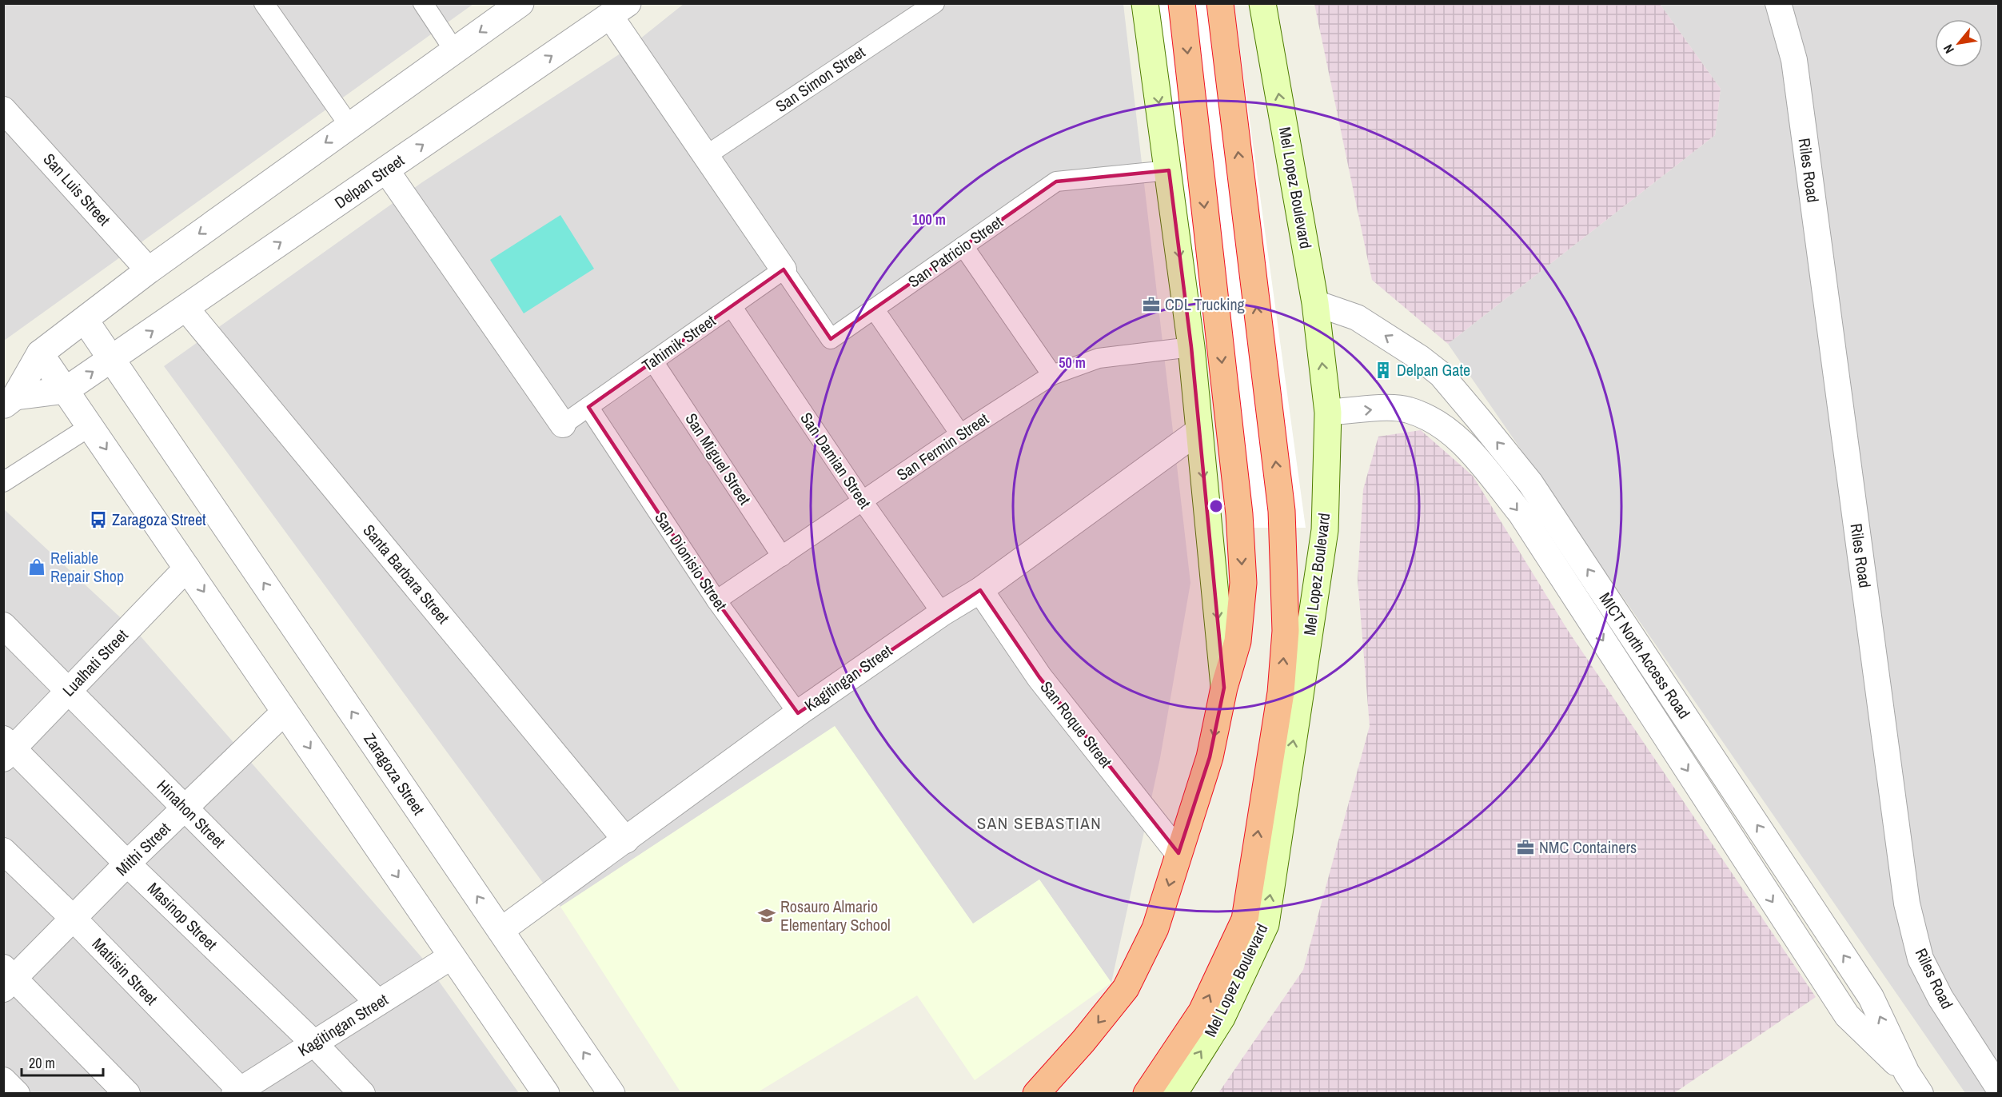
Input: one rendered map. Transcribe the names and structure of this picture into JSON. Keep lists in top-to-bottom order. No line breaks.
{"streets":{"highway":["Mel Lopez Boulevard"],"street":["San Simon Street","Riles Road","Delpan Street","San Luis Street","San Patricio Street","Tahimik Street","San Fermin Street","San Miguel Street","San Damian Street","San Dionisio Street","Santa Barbara Street","MICT North Access Road","Lualhati Street","Kagitingan Street","San Roque Street","Zaragoza Street","Hinahon Street","Mithi Street","Masinop Street","Matiisin Street"]},"crossings":[["Delpan Street","Tahimik Street"],["Delpan Street","Santa Barbara Street"],["Delpan Street","Zaragoza Street"],["Mel Lopez Boulevard","MICT North Access Road"],["San Patricio Street","Tahimik Street"],["Tahimik Street","San Miguel Street"],["Tahimik Street","San Damian Street"],["Tahimik Street","San Dionisio Street"],["San Fermin Street","San Miguel Street"],["San Fermin Street","San Damian Street"],["San Fermin Street","San Dionisio Street"],["San Damian Street","Kagitingan Street"],["San Dionisio Street","Kagitingan Street"],["Santa Barbara Street","Kagitingan Street"],["Lualhati Street","Hinahon Street"],["Lualhati Street","Masinop Street"],["Kagitingan Street","San Roque Street"],["Kagitingan Street","Zaragoza Street"],["Kagitingan Street","Hinahon Street"],["Kagitingan Street","Masinop Street"],["Kagitingan Street","Matiisin Street"],["Hinahon Street","Mithi Street"],["Mithi Street","Masinop Street"],["Mithi Street","Matiisin Street"]],"districts":["SAN SEBASTIAN"],"places":{"office":["CDL Trucking","NMC Containers"],"building":["Delpan Gate"],"bus stop":["Zaragoza Street"],"shop":["Reliable Repair Shop"],"school or university":["Rosauro Almario Elementary School"]},"scale_bar":"20 m","north":"bottom left","rings":["100 m","50 m"]}
